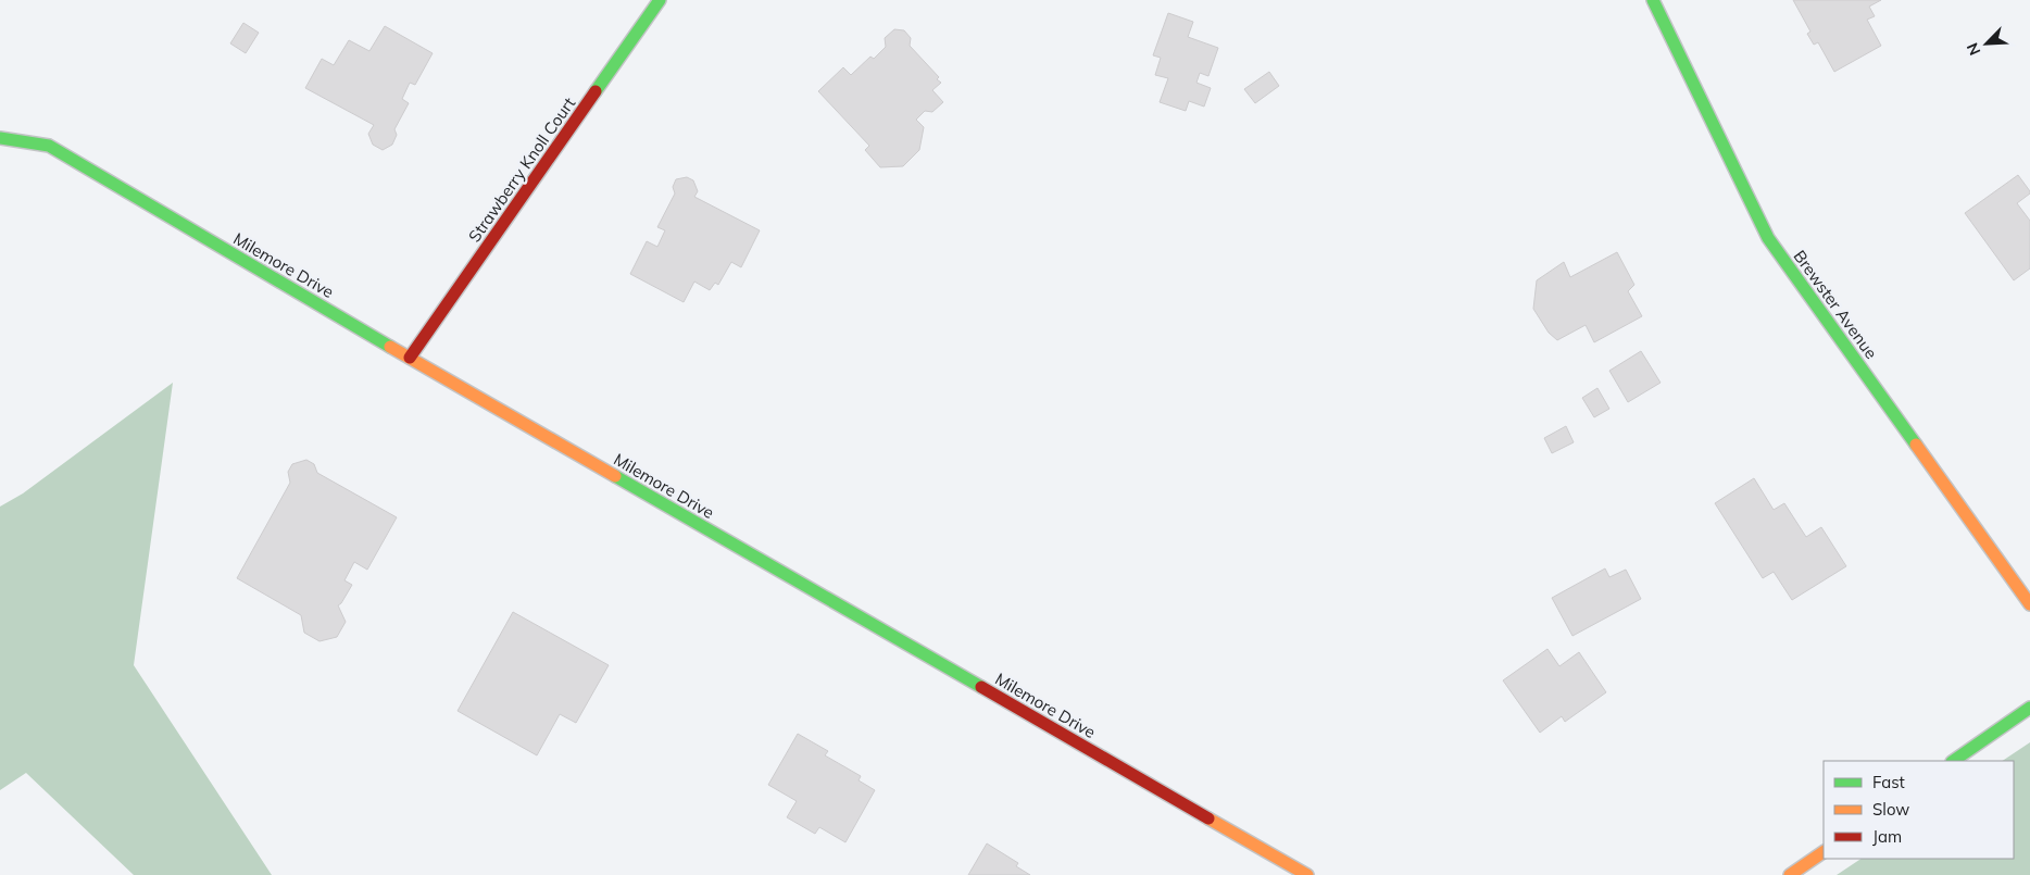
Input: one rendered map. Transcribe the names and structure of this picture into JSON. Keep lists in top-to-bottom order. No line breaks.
{"streets":{"street":["Strawberry Knoll Court","Milemore Drive","Brewster Avenue"]},"crossings":[["Strawberry Knoll Court","Milemore Drive"]],"legend":["Fast","Slow","Jam"],"north":"bottom left"}
